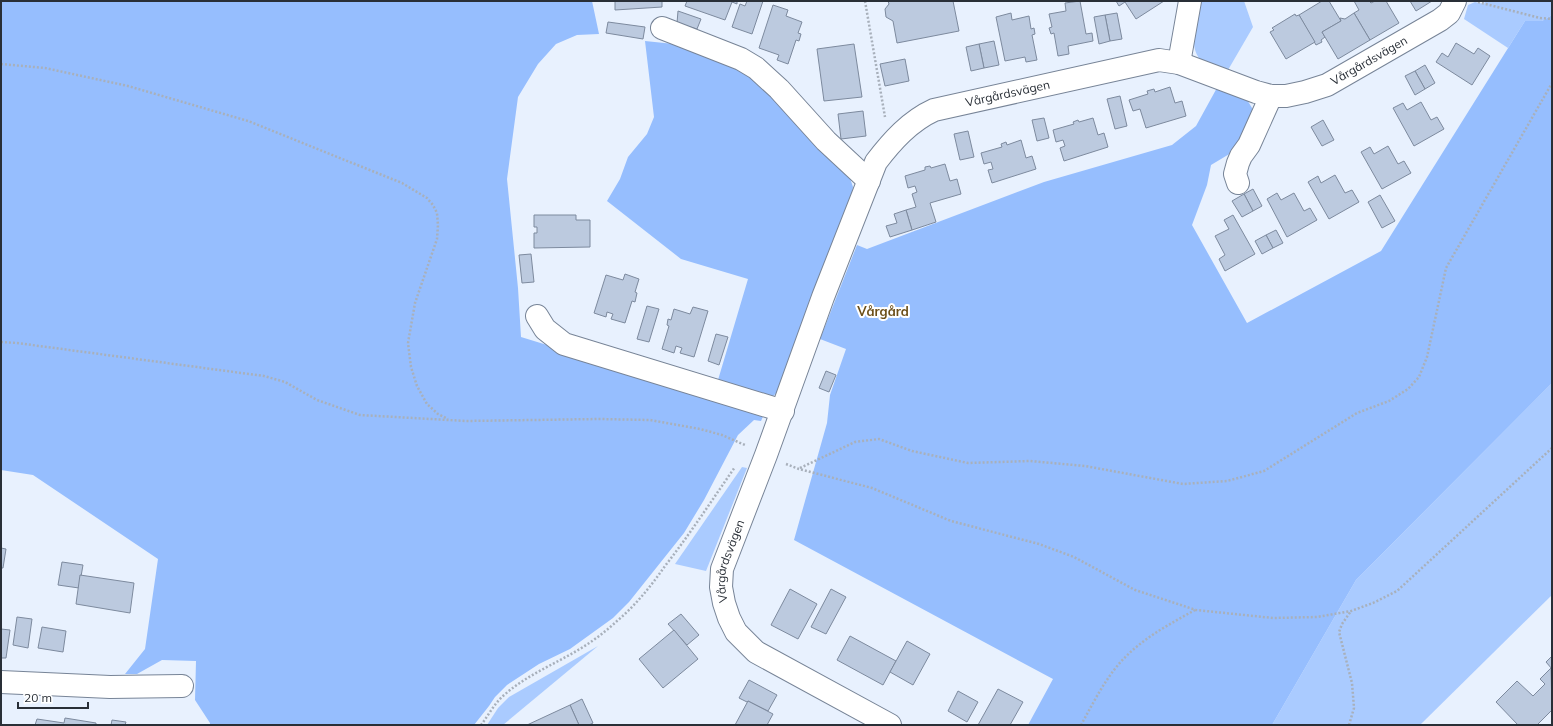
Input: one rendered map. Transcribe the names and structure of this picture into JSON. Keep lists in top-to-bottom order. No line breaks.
{"streets":{"street":["Vårgårdsvägen"]},"districts":["Vårgård"],"scale_bar":"20 m"}
